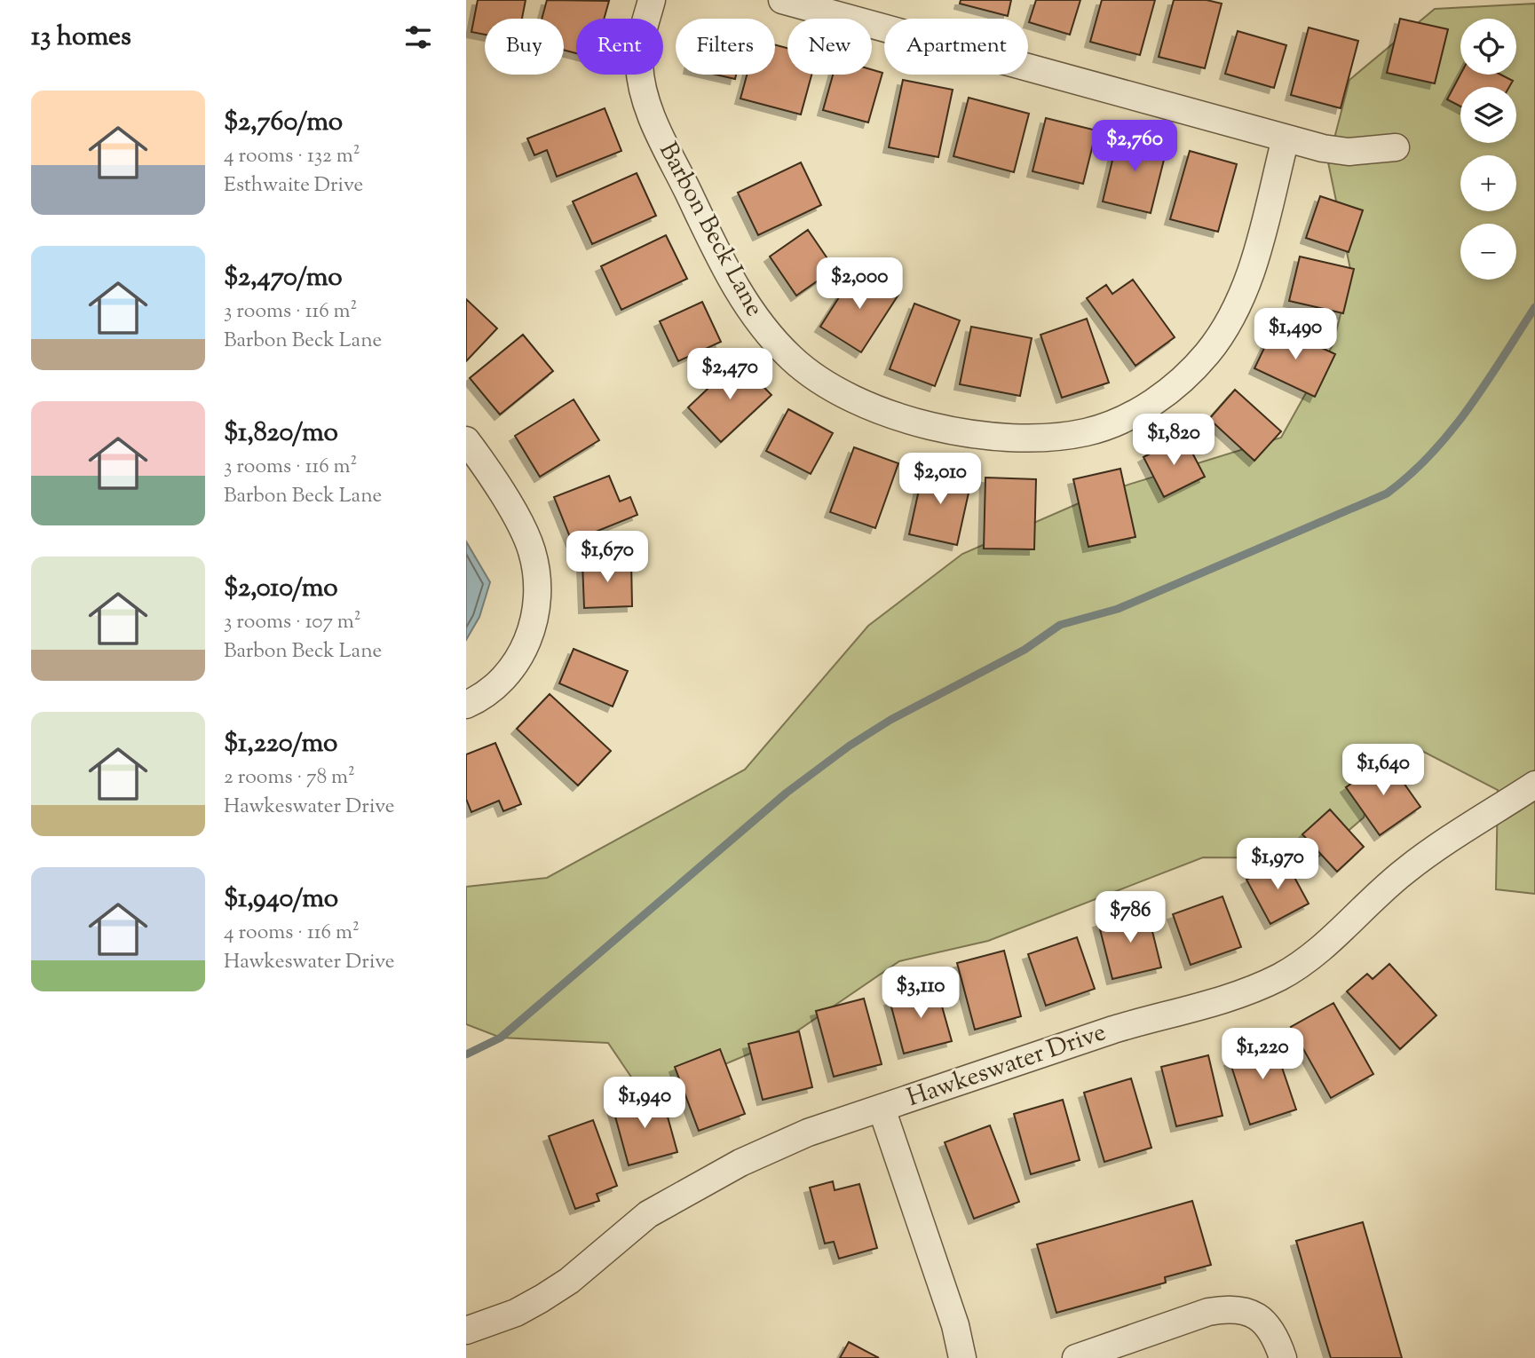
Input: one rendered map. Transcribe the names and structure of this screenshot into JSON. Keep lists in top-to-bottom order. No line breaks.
{"streets":{"street":["Barbon Beck Lane","Hawkeswater Drive"]},"page":{"heading":"13 homes","map_buttons":["+","−"],"chip":["Buy","Rent","Filters","New","Apartment"],"list":[{"name":"$2,760/mo","note":"4 rooms · 132 m² · Esthwaite Drive"},{"name":"$2,470/mo","note":"3 rooms · 116 m² · Barbon Beck Lane"},{"name":"$1,820/mo","note":"3 rooms · 116 m² · Barbon Beck Lane"},{"name":"$2,010/mo","note":"3 rooms · 107 m² · Barbon Beck Lane"},{"name":"$1,220/mo","note":"2 rooms · 78 m² · Hawkeswater Drive"},{"name":"$1,940/mo","note":"4 rooms · 116 m² · Hawkeswater Drive"}],"price":["$2,760","$2,000","$1,490","$2,470","$1,820","$2,010","$1,670","$1,640","$1,970","$786","$3,110","$1,220","$1,940"]}}
